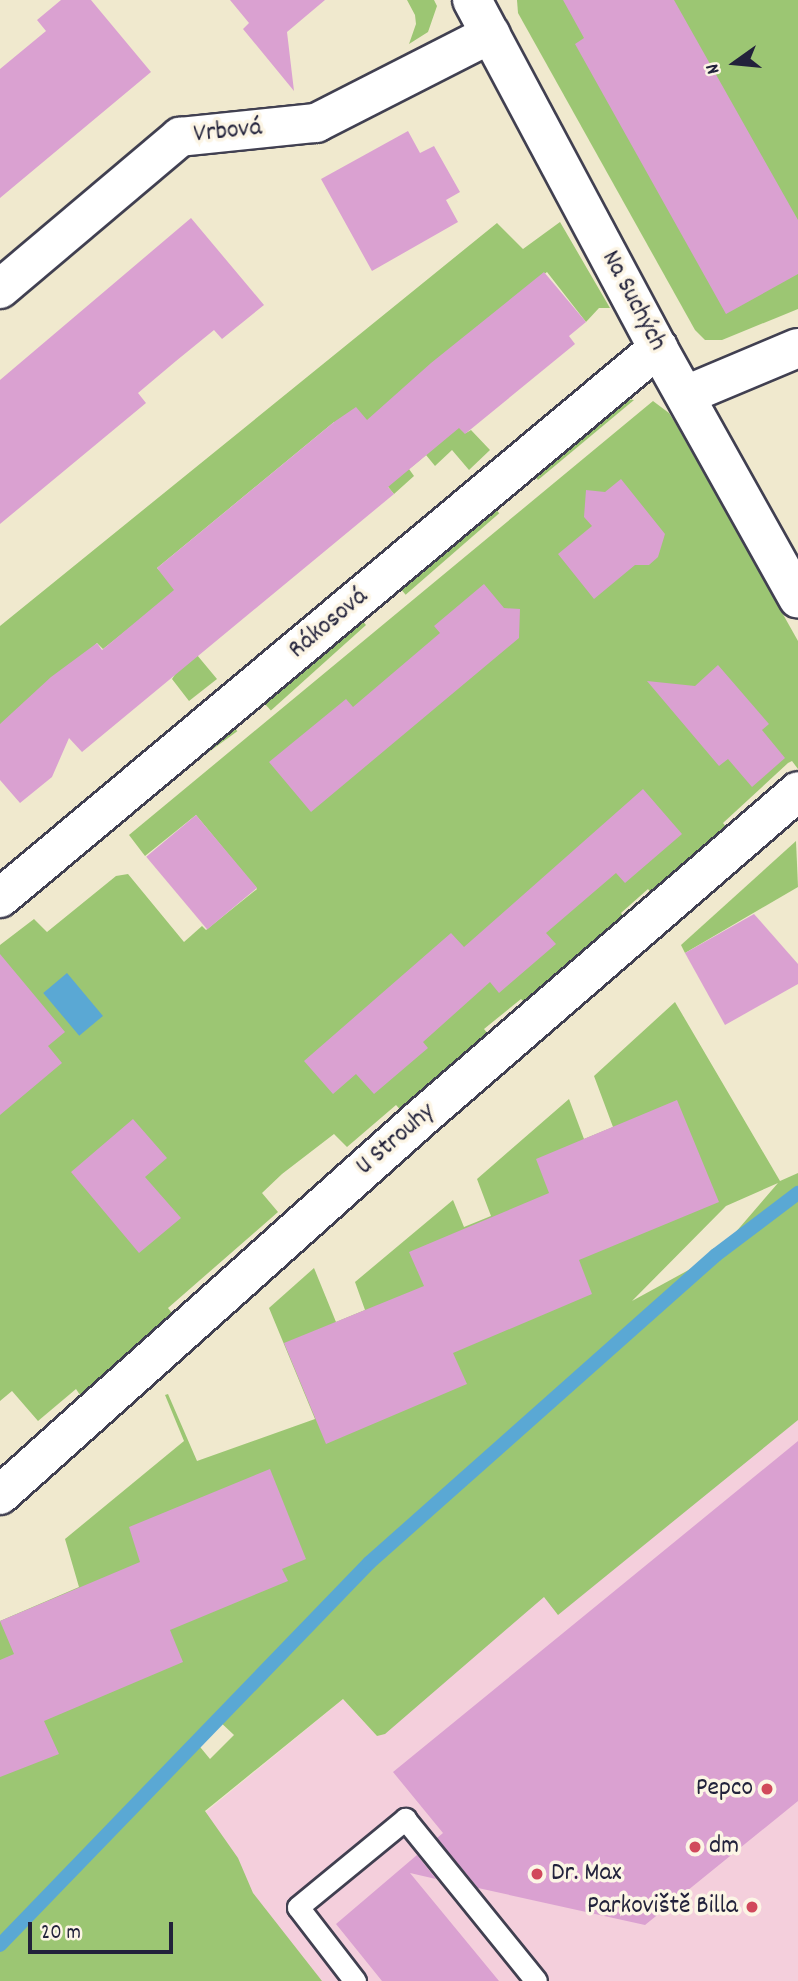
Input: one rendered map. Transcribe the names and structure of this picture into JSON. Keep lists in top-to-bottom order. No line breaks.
{"streets":{"street":["Vrbová","Na Suchých","Rákosová","U Strouhy"]},"crossings":[["Vrbová","Na Suchých"],["Na Suchých","Rákosová"]],"places":["Pepco","dm","Dr. Max","Parkoviště Billa"],"scale_bar":"20 m","north":"left"}
